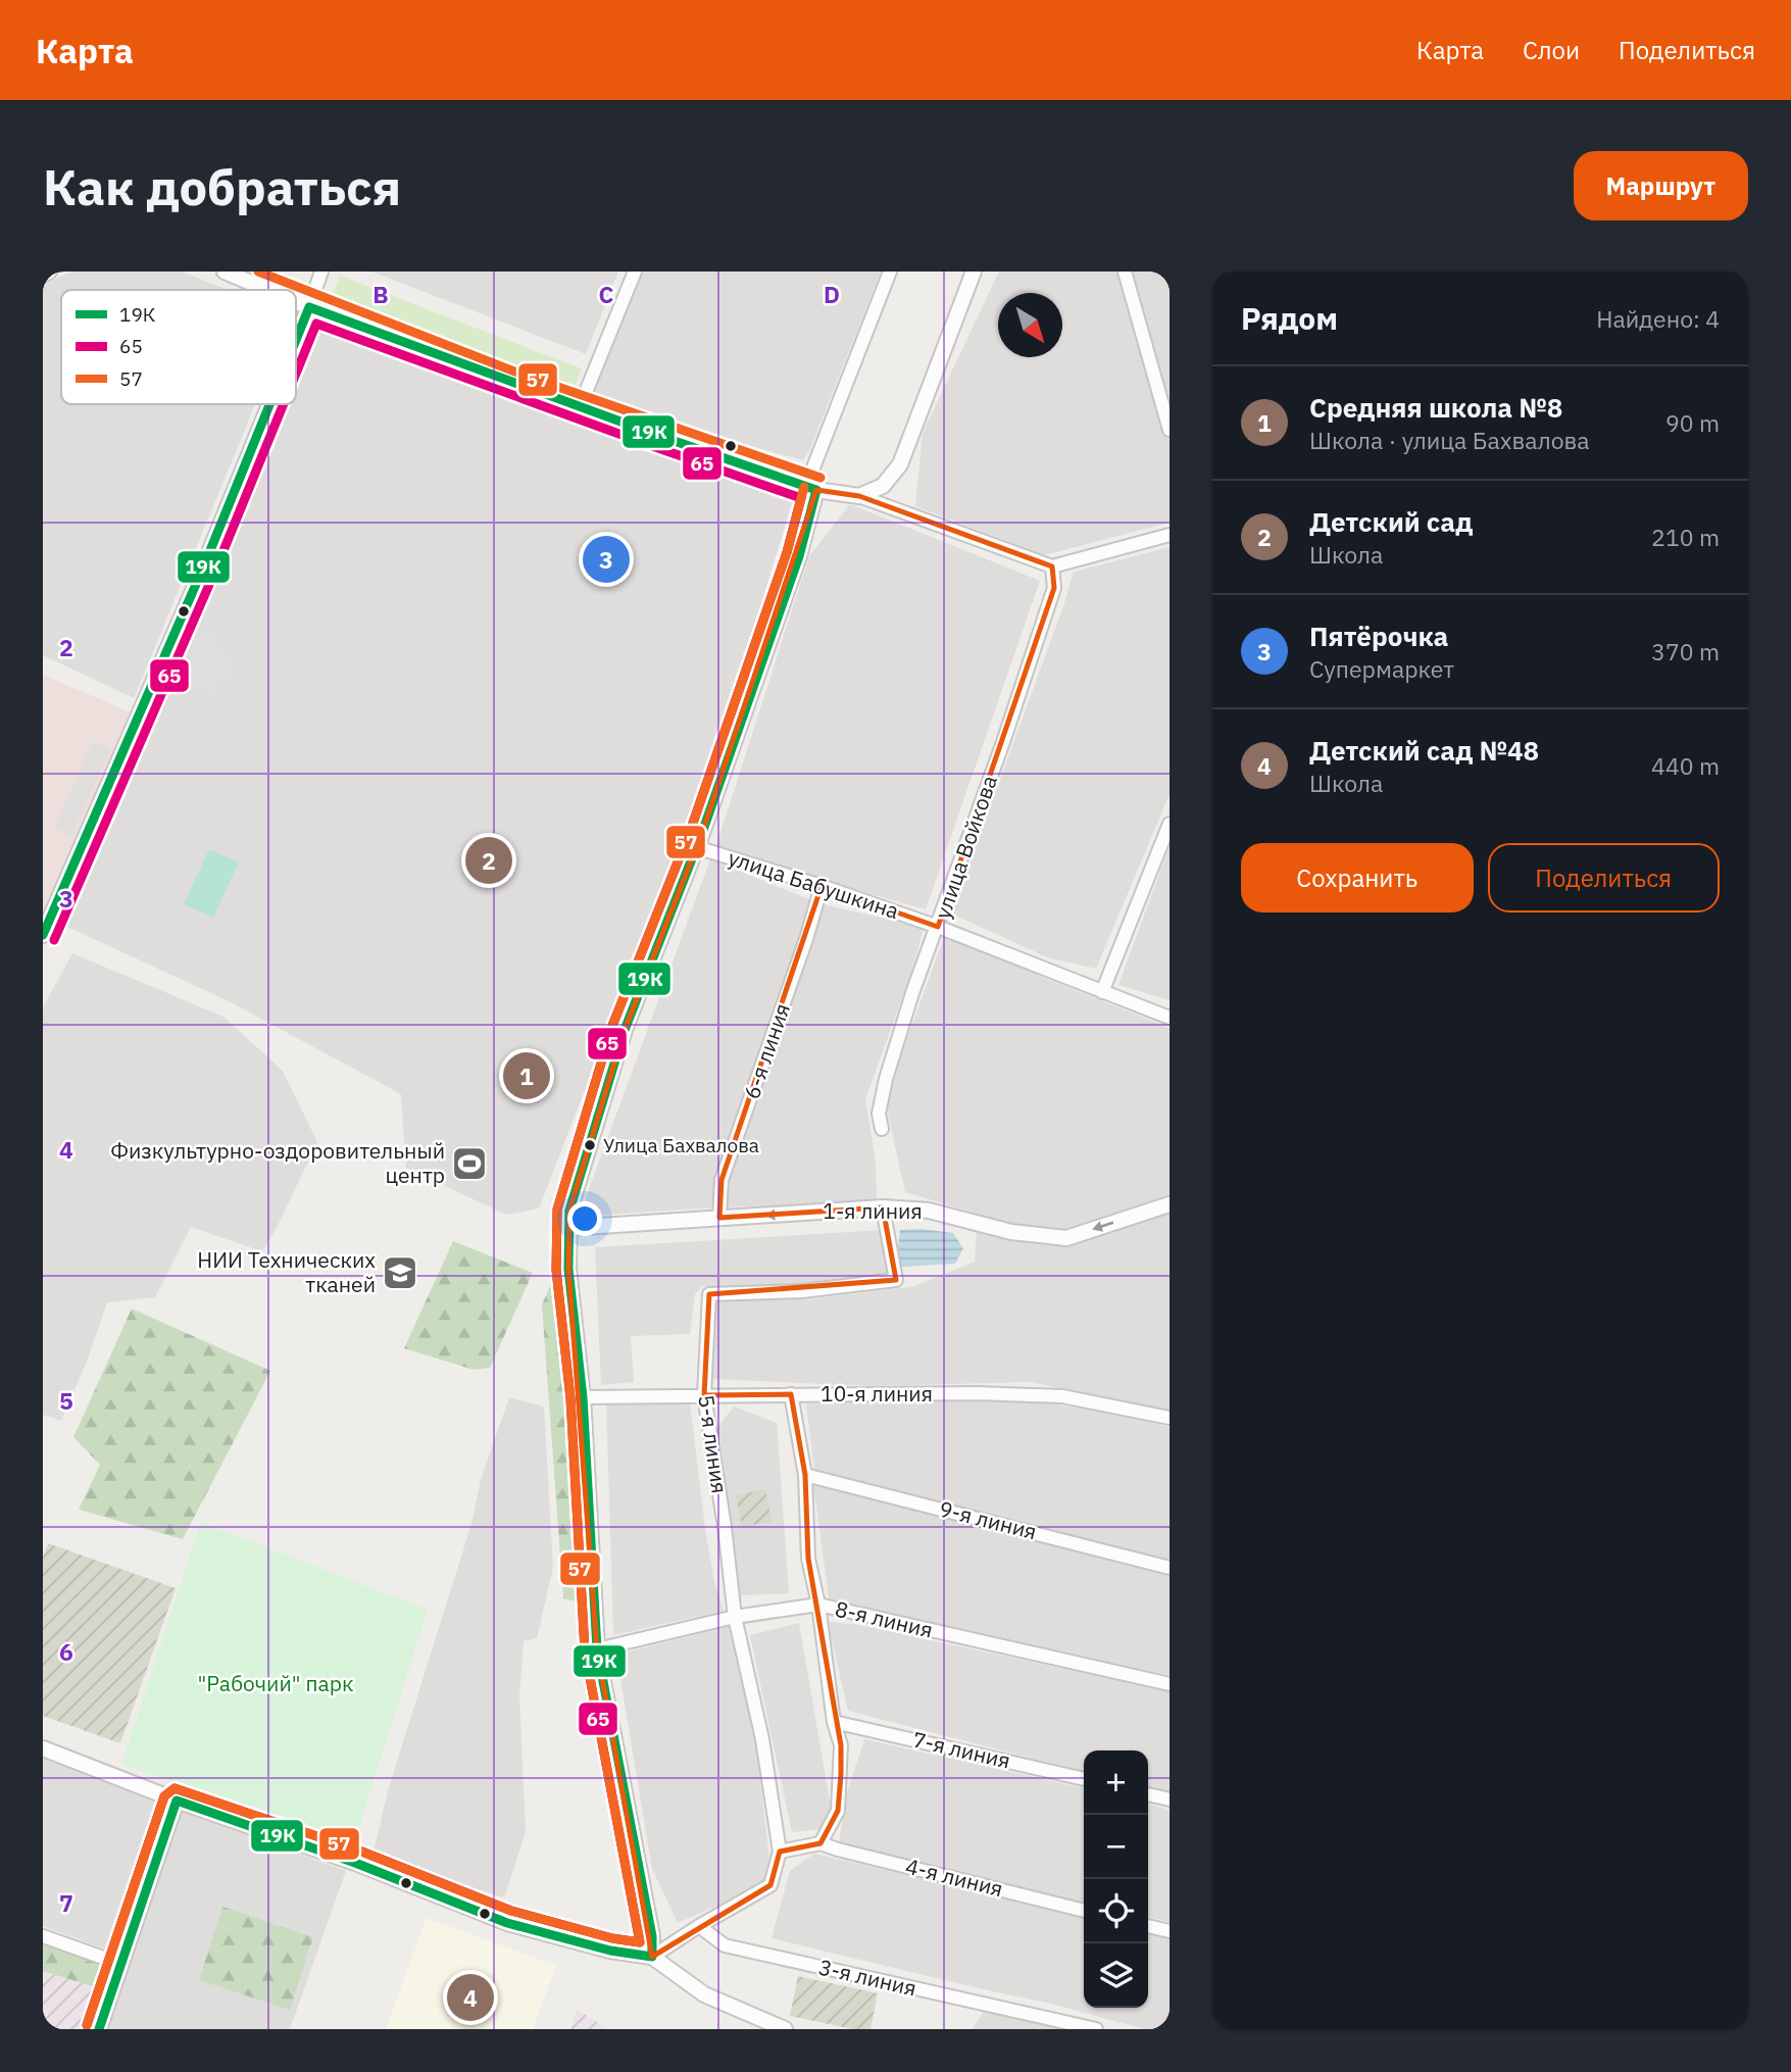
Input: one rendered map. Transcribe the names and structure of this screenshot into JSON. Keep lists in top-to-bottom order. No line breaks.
{"streets":{"street":["улица Войкова","улица Бабушкина","6-я линия","1-я линия","10-я линия","5-я линия","9-я линия","8-я линия","7-я линия","4-я линия","3-я линия"]},"crossings":[["улица Войкова","улица Бабушкина"],["улица Бабушкина","6-я линия"],["6-я линия","1-я линия"],["1-я линия","5-я линия"],["10-я линия","5-я линия"],["5-я линия","8-я линия"]],"one_way":["1-я линия"],"parks":["\"Рабочий\" парк"],"places":{"other":["Улица Бахвалова"],"sports":["Физкультурно-оздоровительный центр"],"school or university":["НИИ Технических тканей"]},"lines":["transit line 57","transit line 19К","transit line 65"],"legend":["19К","65","57"],"north":"bottom right","page":{"header":"Карта","nav":["Карта","Слои","Поделиться"],"buttons":["Маршрут",["Сохранить","Поделиться"]],"title":"Как добраться","heading":["Рядом","Найдено: 4"],"list":[{"mark":"1","name":"Средняя школа №8","note":"Школа · улица Бахвалова","value":"90 m"},{"mark":"2","name":"Детский сад","note":"Школа","value":"210 m"},{"mark":"3","name":"Пятёрочка","note":"Супермаркет","value":"370 m"},{"mark":"4","name":"Детский сад №48","note":"Школа","value":"440 m"}],"pins":["3","2","1","4"],"map_buttons":["+","−"]},"grid":{"columns":["B","C","D"],"rows":["2","3","4","5","6","7"]}}
